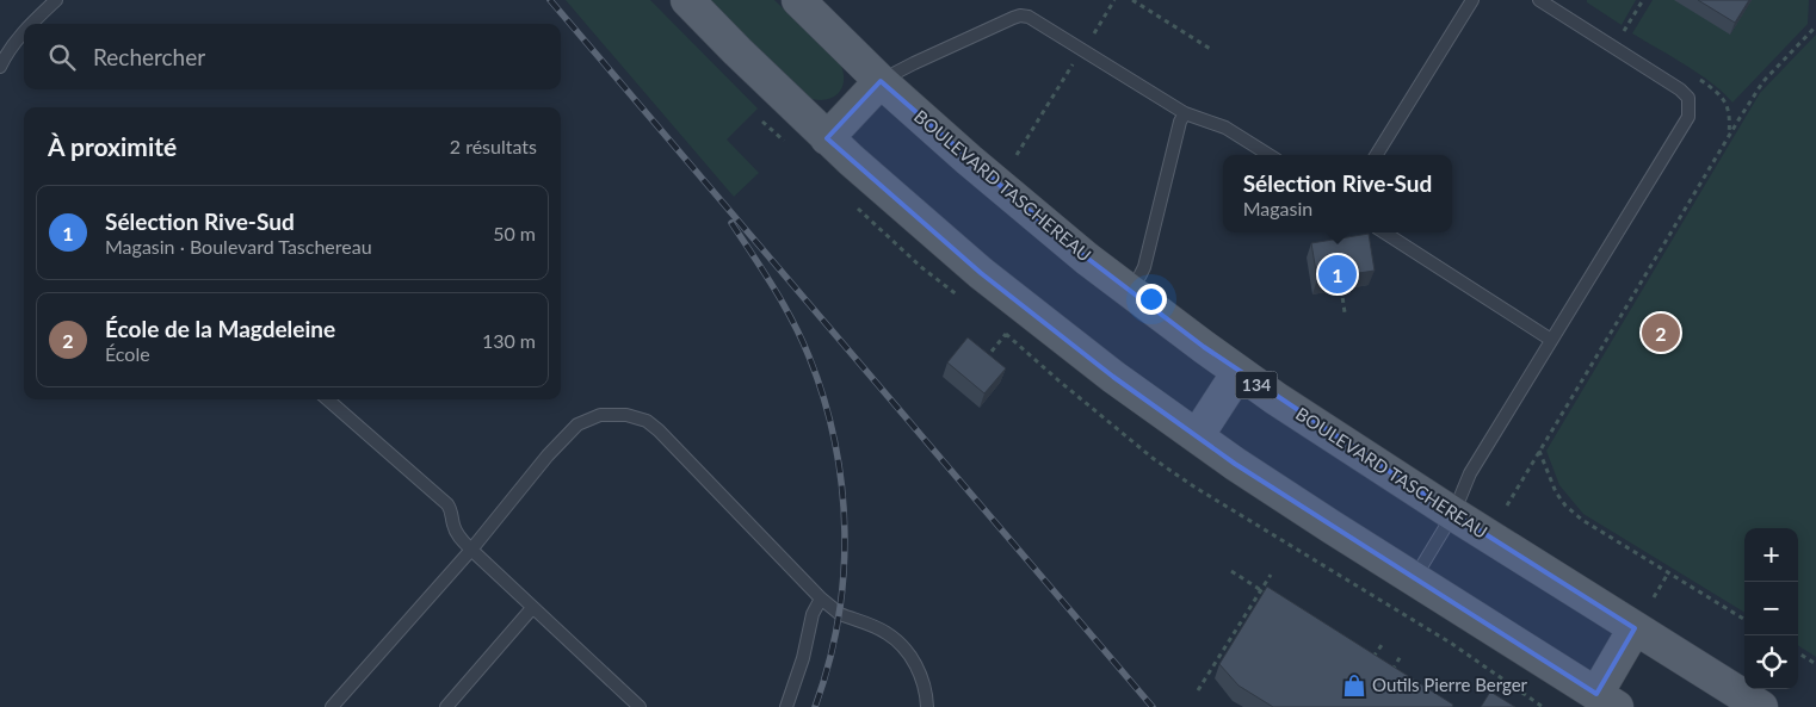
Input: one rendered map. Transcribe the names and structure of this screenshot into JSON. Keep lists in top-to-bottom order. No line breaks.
{"streets":{"main road":["BOULEVARD TASCHEREAU","134"]},"places":{"shop":["Outils Pierre Berger"]},"page":{"search":"Rechercher","heading":["À proximité","2 résultats"],"popup":["Sélection Rive-Sud","Magasin"],"list":[{"mark":"1","name":"Sélection Rive-Sud","note":"Magasin · Boulevard Taschereau","value":"50 m"},{"mark":"2","name":"École de la Magdeleine","note":"École","value":"130 m"}],"pins":["1","2"],"map_buttons":["+","−"]}}
